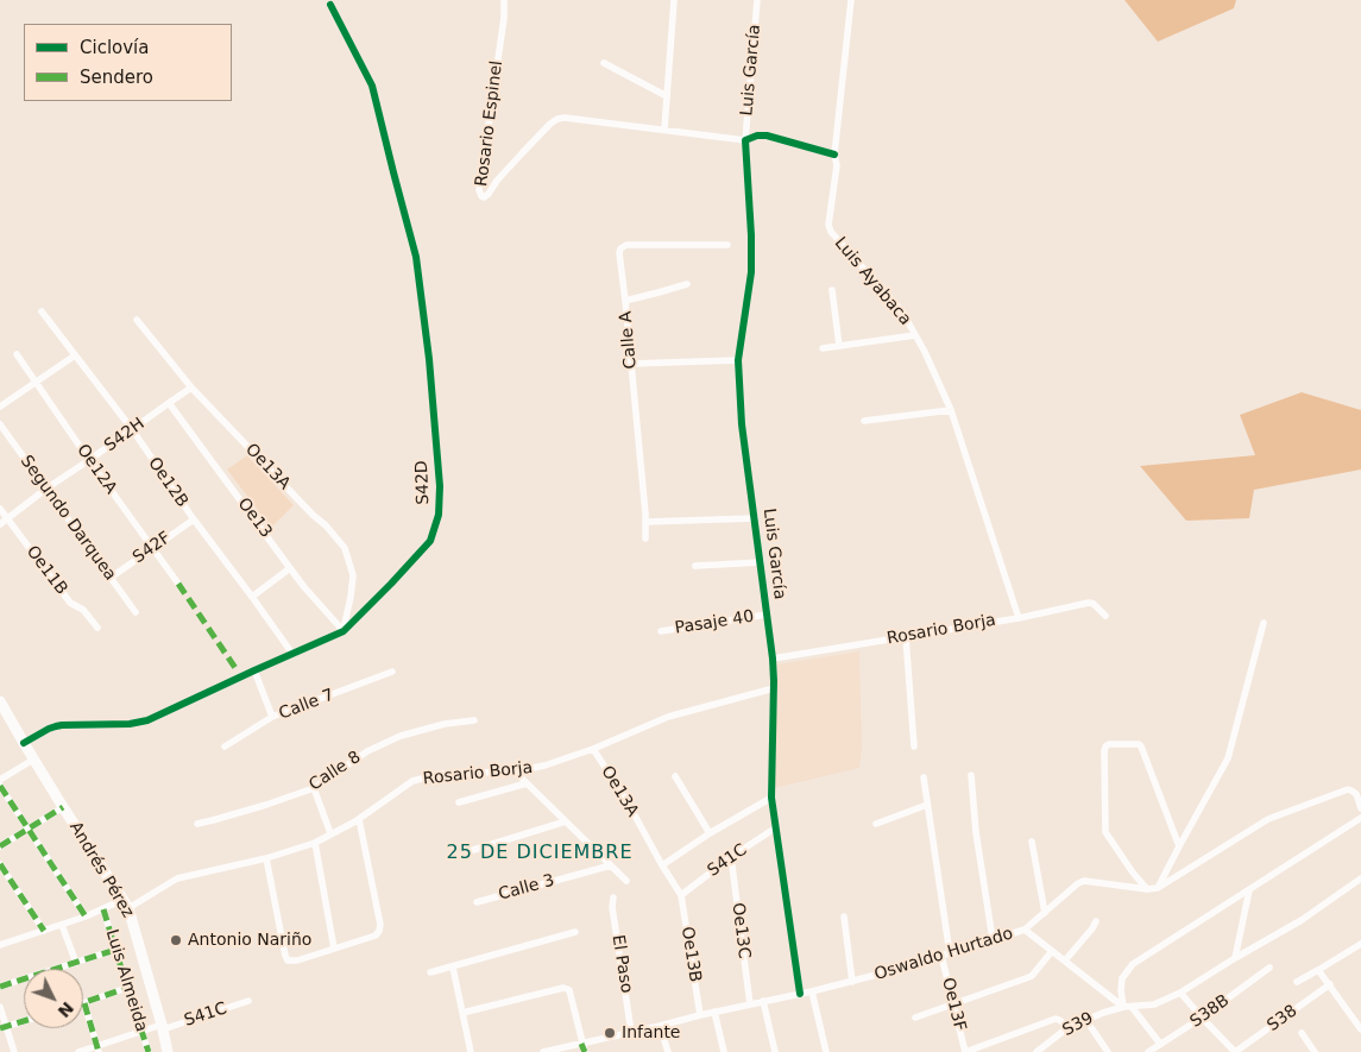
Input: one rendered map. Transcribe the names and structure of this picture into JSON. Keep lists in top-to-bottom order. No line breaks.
{"streets":{"street":["Luis García","Rosario Espinel","Luis Ayabaca","Calle A","S42H","Oe13A","Oe12A","Oe12B","S42D","Segundo Darquea","Oe13","S42F","Oe11B","Pasaje 40","Rosario Borja","Calle 7","Calle 8","S41C","Andrés Pérez","Calle 3","Oe13C","Oe13B","Oswaldo Hurtado","El Paso","Luis Almeida","Oe13F","S38B","S38","S39"]},"crossings":[["Luis García","Rosario Espinel"],["Luis García","Luis Ayabaca"],["Luis García","Pasaje 40"],["Luis García","Rosario Borja"],["Luis García","S41C"],["Luis García","Oswaldo Hurtado"],["Luis Ayabaca","Rosario Borja"],["S42H","Oe13A"],["S42H","Oe12A"],["S42H","Oe12B"],["S42H","Segundo Darquea"],["S42H","Oe13"],["S42H","Oe11B"],["Oe13A","S42D"],["Oe13A","Oe13"],["Oe13A","Rosario Borja"],["Oe13A","S41C"],["Oe13A","Oe13B"],["Oe12A","S42F"],["Oe12B","S42D"],["Oe12B","S42F"],["S42D","Oe13"],["S42D","Andrés Pérez"],["Segundo Darquea","S42F"],["Rosario Borja","Andrés Pérez"],["Rosario Borja","Luis Almeida"],["S41C","Andrés Pérez"],["S41C","Oe13C"],["S41C","Oe13B"],["S41C","Luis Almeida"],["Oe13C","Oswaldo Hurtado"],["Oe13B","Oswaldo Hurtado"],["Oswaldo Hurtado","El Paso"],["Oswaldo Hurtado","Oe13F"],["Oswaldo Hurtado","S38B"],["Oswaldo Hurtado","S39"]],"districts":["25 DE DICIEMBRE"],"places":["Antonio Nariño","Infante"],"legend":["Ciclovía","Sendero"],"north":"bottom right"}
